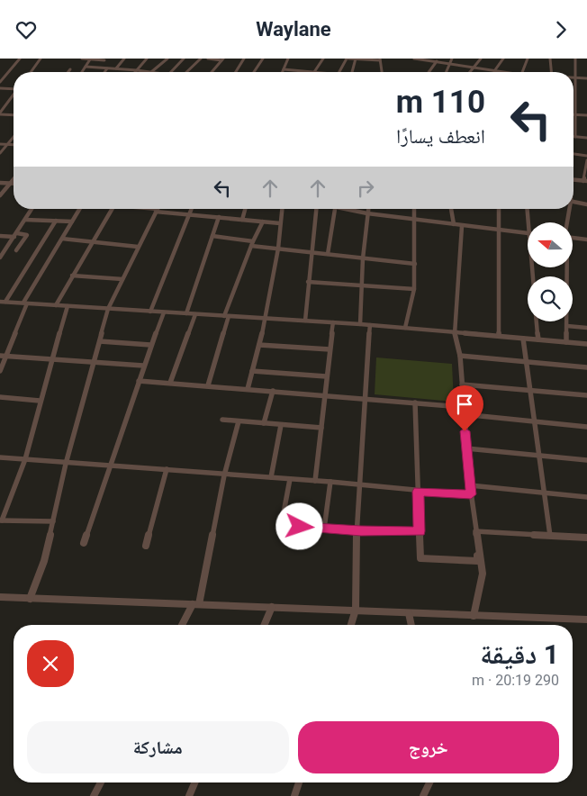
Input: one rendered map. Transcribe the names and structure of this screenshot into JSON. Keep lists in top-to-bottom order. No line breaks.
{"north":"left","page":{"header":"Waylane","turn":["110 m","انعطف يسارًا"],"heading":["1 دقيقة","290 m · 20:19"],"buttons":["خروج","مشاركة"]}}
